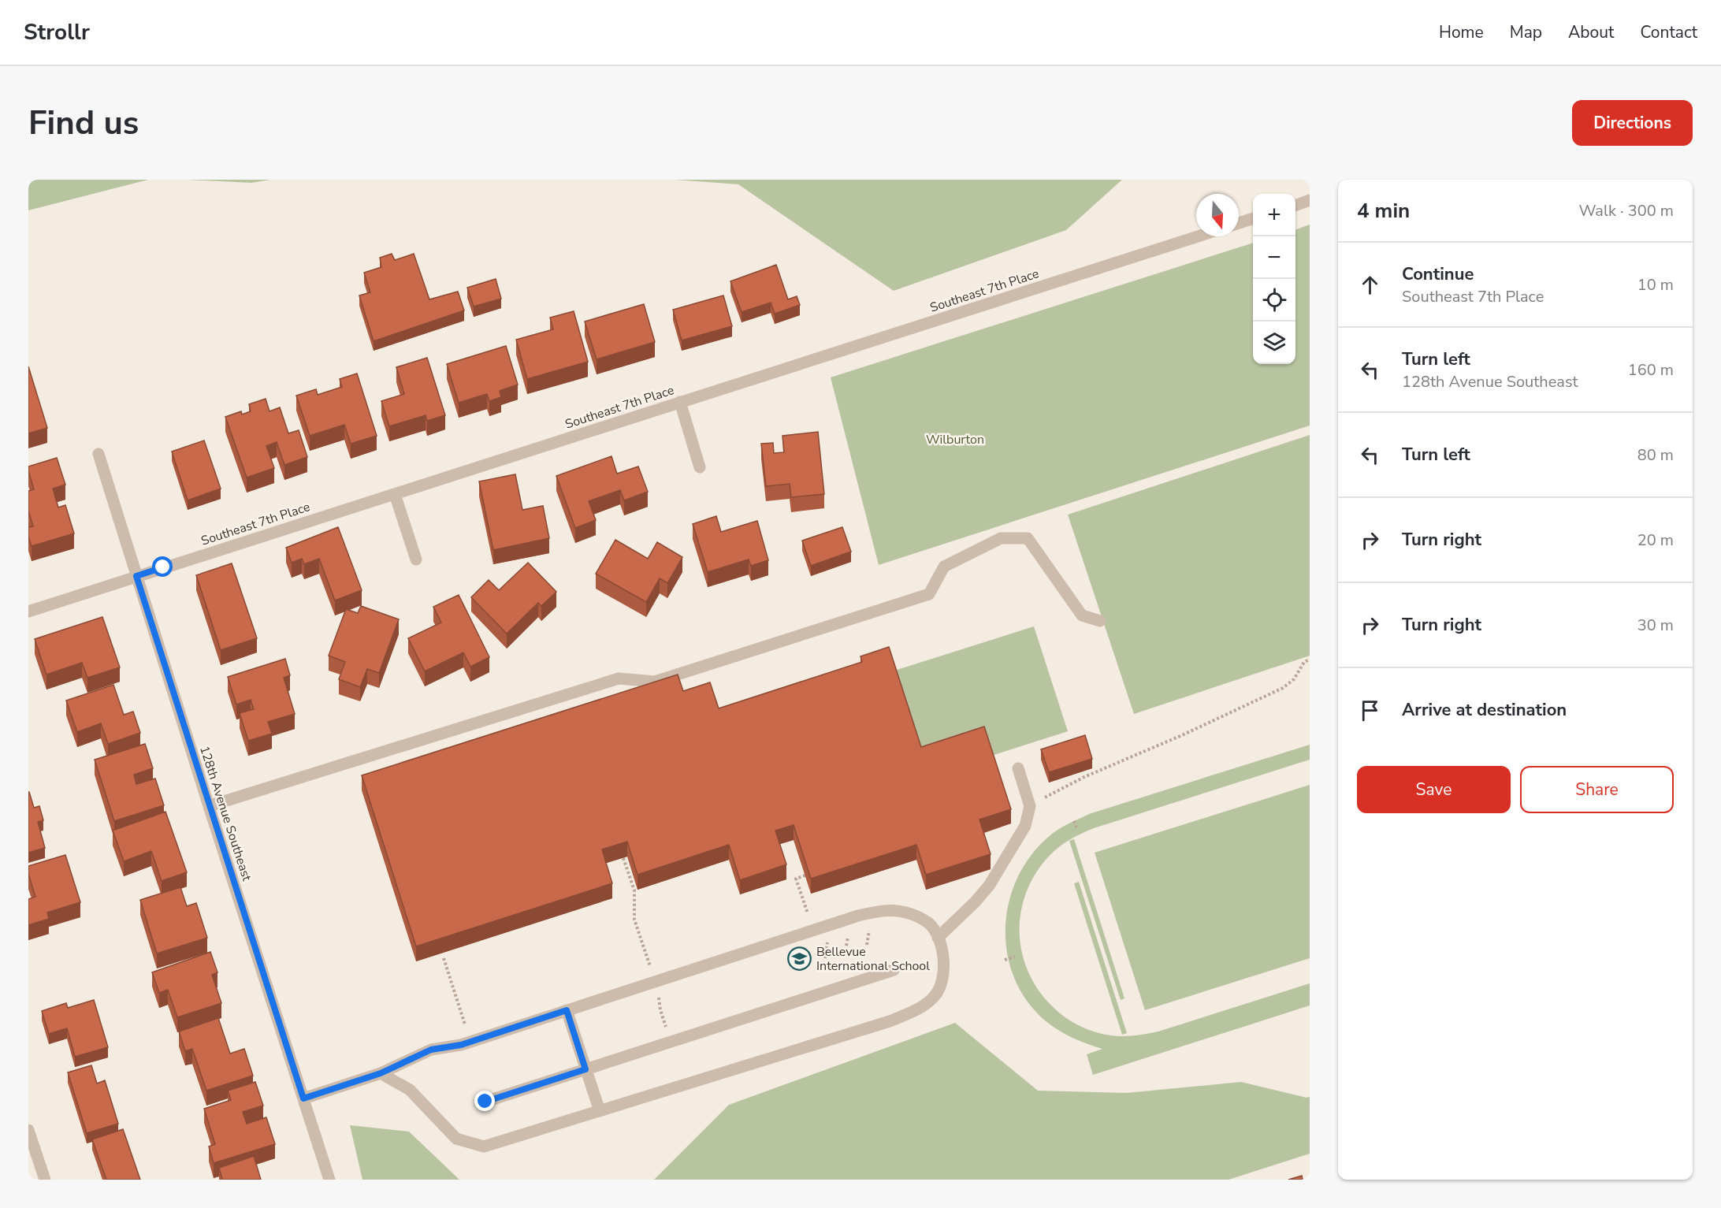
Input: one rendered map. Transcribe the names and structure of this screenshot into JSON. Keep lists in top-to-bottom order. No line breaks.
{"streets":{"street":["Southeast 7th Place","128th Avenue Southeast"]},"crossings":[["Southeast 7th Place","128th Avenue Southeast"]],"parks":["Wilburton"],"places":{"school or university":["Bellevue International School"]},"north":"bottom","page":{"header":"Strollr","nav":["Home","Map","About","Contact"],"buttons":["Directions",["Save","Share"]],"title":"Find us","heading":["4 min","Walk · 300 m"],"map_buttons":["+","−"],"list":[["Continue","Southeast 7th Place","10 m"],["Turn left","128th Avenue Southeast","160 m"],["Turn left","80 m"],["Turn right","20 m"],["Turn right","30 m"],"Arrive at destination"]}}
